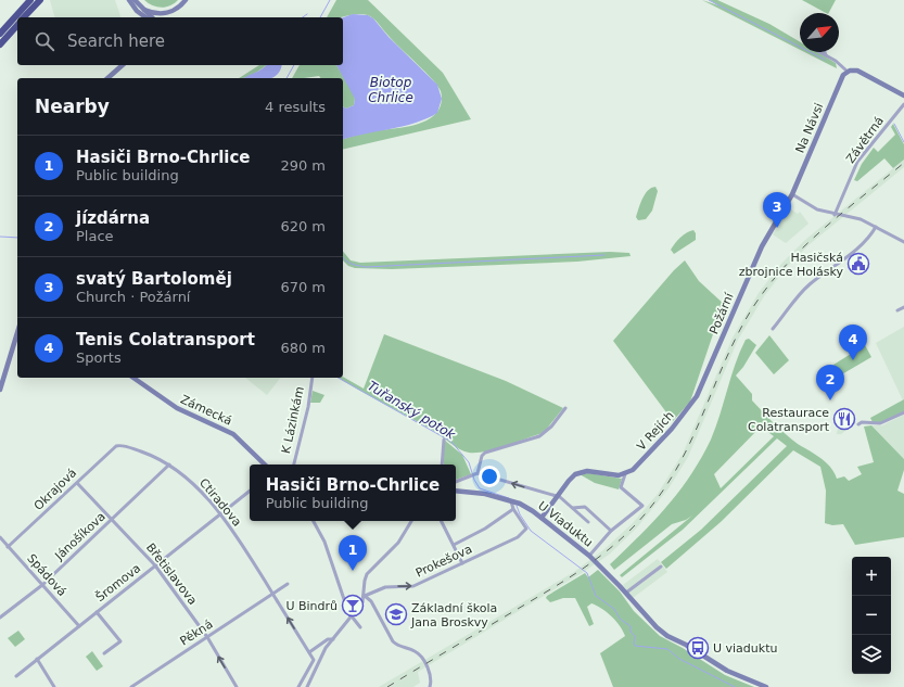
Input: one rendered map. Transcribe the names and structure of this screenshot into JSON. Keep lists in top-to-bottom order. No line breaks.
{"streets":{"street":["Na Návsi","Závětrná","Požární","Zámecká","K Lázinkám","V Rejích","Okrajová","Ctiradova","U Viaduktu","Jánošíkova","Prokešova","Břetislavova","Spádová","Šromova","Pěkná"]},"crossings":[["Na Návsi","Požární"],["Požární","V Rejích"],["Okrajová","Ctiradova"],["Okrajová","Břetislavova"],["Okrajová","Spádová"],["Ctiradova","Jánošíkova"],["Ctiradova","Šromova"],["Ctiradova","Pěkná"],["Jánošíkova","Břetislavova"],["Jánošíkova","Spádová"],["Břetislavova","Šromova"],["Břetislavova","Pěkná"],["Spádová","Šromova"]],"one_way":["Prokešova"],"water":["Biotop Chrlice","Tuřanský potok"],"places":{"public building":["Hasičská zbrojnice Holásky"],"restaurant":["Restaurace Colatransport"],"bar":["U Bindrů"],"school or university":["Základní škola Jana Broskvy"],"bus stop":["U viaduktu"]},"north":"top right","page":{"search":"Search here","heading":["Nearby","4 results"],"list":[{"mark":"1","name":"Hasiči Brno-Chrlice","note":"Public building","value":"290 m"},{"mark":"2","name":"jízdárna","note":"Place","value":"620 m"},{"mark":"3","name":"svatý Bartoloměj","note":"Church · Požární","value":"670 m"},{"mark":"4","name":"Tenis Colatransport","note":"Sports","value":"680 m"}],"pins":["3","4","2","1"],"popup":["Hasiči Brno-Chrlice","Public building"],"map_buttons":["+","−"]}}
